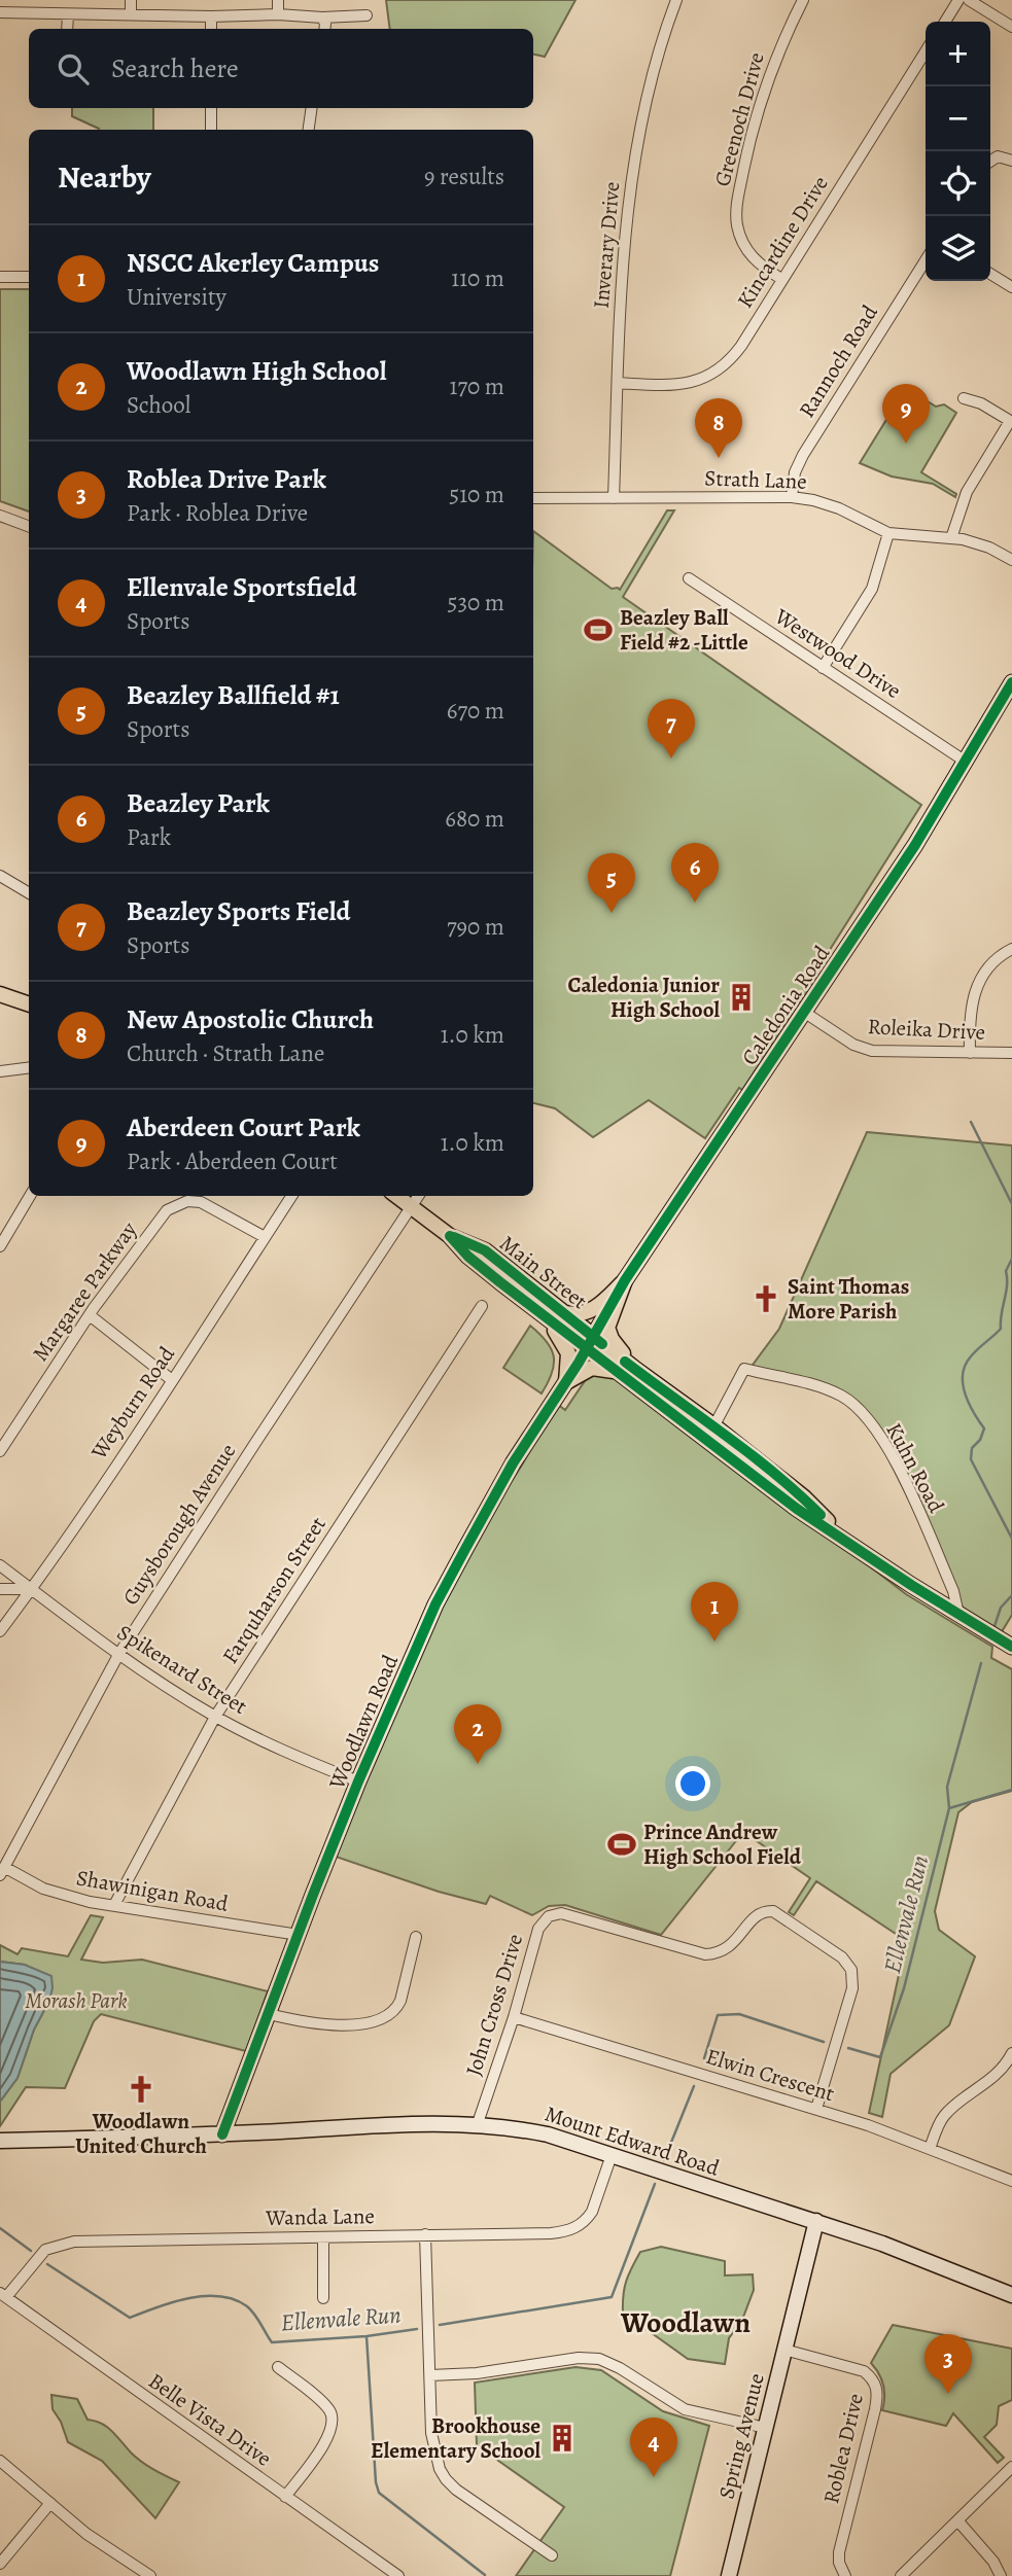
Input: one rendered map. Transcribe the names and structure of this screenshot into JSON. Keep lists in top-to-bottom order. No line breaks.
{"streets":{"main road":["Main Street"],"street":["Greenoch Drive","Kincardine Drive","Inverary Drive","Rannoch Road","Strath Lane","Westwood Drive","Caledonia Road","Roleika Drive","Margaree Parkway","Weyburn Road","Kuhn Road","Guysborough Avenue","Farquharson Street","Spikenard Street","Woodlawn Road","Shawinigan Road","John Cross Drive","Elwin Crescent","Mount Edward Road","Wanda Lane","Belle Vista Drive","Spring Avenue","Roblea Drive"]},"crossings":[["Greenoch Drive","Kincardine Drive"],["Kincardine Drive","Inverary Drive"],["Inverary Drive","Strath Lane"],["Rannoch Road","Strath Lane"],["Westwood Drive","Caledonia Road"],["Caledonia Road","Roleika Drive"],["Caledonia Road","Main Street"],["Caledonia Road","Woodlawn Road"],["Main Street","Kuhn Road"],["Main Street","Guysborough Avenue"],["Main Street","Woodlawn Road"],["Margaree Parkway","Weyburn Road"],["Weyburn Road","Spikenard Street"],["Guysborough Avenue","Spikenard Street"],["Guysborough Avenue","Shawinigan Road"],["Farquharson Street","Spikenard Street"],["Farquharson Street","Shawinigan Road"],["Spikenard Street","Woodlawn Road"],["Woodlawn Road","Shawinigan Road"],["Woodlawn Road","Mount Edward Road"],["John Cross Drive","Elwin Crescent"],["John Cross Drive","Mount Edward Road"],["Mount Edward Road","Wanda Lane"],["Mount Edward Road","Spring Avenue"],["Wanda Lane","Belle Vista Drive"],["Spring Avenue","Roblea Drive"]],"districts":["Woodlawn"],"water":["Ellenvale Run"],"parks":["Morash Park"],"places":{"sports":["Beazley Ball Field #2 -Little","Prince Andrew High School Field"],"building":["Caledonia Junior High School","Brookhouse Elementary School"],"church":["Saint Thomas More Parish","Woodlawn United Church"]},"page":{"map_buttons":["+","−"],"search":"Search here","heading":["Nearby","9 results"],"list":[{"mark":"1","name":"NSCC Akerley Campus","note":"University","value":"110 m"},{"mark":"2","name":"Woodlawn High School","note":"School","value":"170 m"},{"mark":"3","name":"Roblea Drive Park","note":"Park · Roblea Drive","value":"510 m"},{"mark":"4","name":"Ellenvale Sportsfield","note":"Sports","value":"530 m"},{"mark":"5","name":"Beazley Ballfield #1","note":"Sports","value":"670 m"},{"mark":"6","name":"Beazley Park","note":"Park","value":"680 m"},{"mark":"7","name":"Beazley Sports Field","note":"Sports","value":"790 m"},{"mark":"8","name":"New Apostolic Church","note":"Church · Strath Lane","value":"1.0 km"},{"mark":"9","name":"Aberdeen Court Park","note":"Park · Aberdeen Court","value":"1.0 km"}],"pins":["9","8","7","6","5","1","2","3","4"]}}
